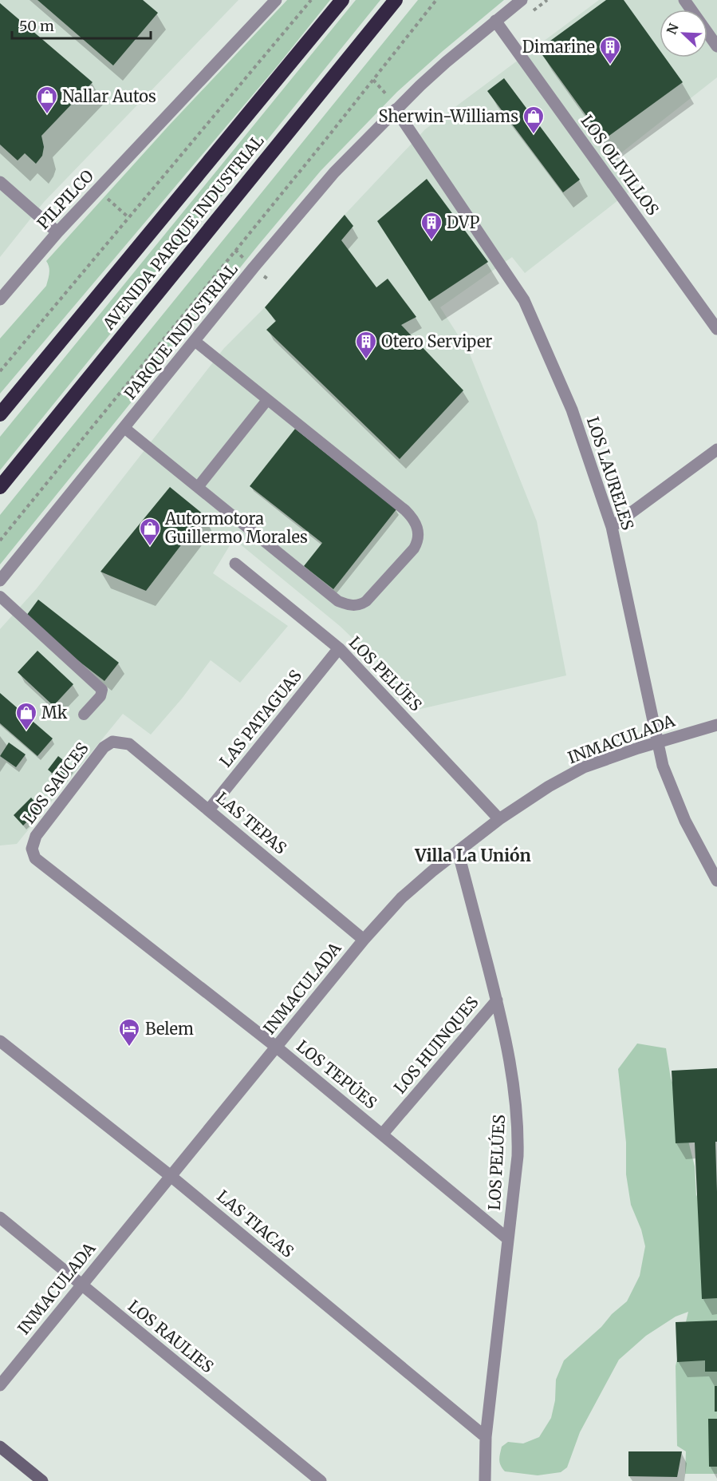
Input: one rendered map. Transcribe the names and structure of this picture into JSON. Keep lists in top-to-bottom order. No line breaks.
{"streets":{"highway":["AVENIDA PARQUE INDUSTRIAL"],"street":["LOS OLIVILLOS","PILPILCO","PARQUE INDUSTRIAL","LOS LAURELES","LOS PELÚES","LAS PATAGUAS","INMACULADA","LOS SAUCES","LAS TEPAS","LOS HUINQUES","LOS TEPÚES","LAS TIACAS","LOS RAULIES"]},"crossings":[["LOS OLIVILLOS","PARQUE INDUSTRIAL"],["PARQUE INDUSTRIAL","LOS LAURELES"],["LOS LAURELES","INMACULADA"],["LOS PELÚES","LAS PATAGUAS"],["LOS PELÚES","INMACULADA"],["LOS PELÚES","LOS HUINQUES"],["LOS PELÚES","LOS TEPÚES"],["LOS PELÚES","LAS TIACAS"],["LAS PATAGUAS","LAS TEPAS"],["INMACULADA","LAS TEPAS"],["INMACULADA","LOS TEPÚES"],["INMACULADA","LAS TIACAS"],["INMACULADA","LOS RAULIES"],["LOS SAUCES","LAS TEPAS"],["LOS SAUCES","LOS TEPÚES"],["LOS HUINQUES","LOS TEPÚES"]],"districts":["Villa La Unión"],"places":{"building":["Dimarine","DVP","Otero Serviper"],"shop":["Nallar Autos","Sherwin-Williams","Autormotora Guillermo Morales","Mk"],"hotel":["Belem"]},"scale_bar":"50 m","north":"top left"}
